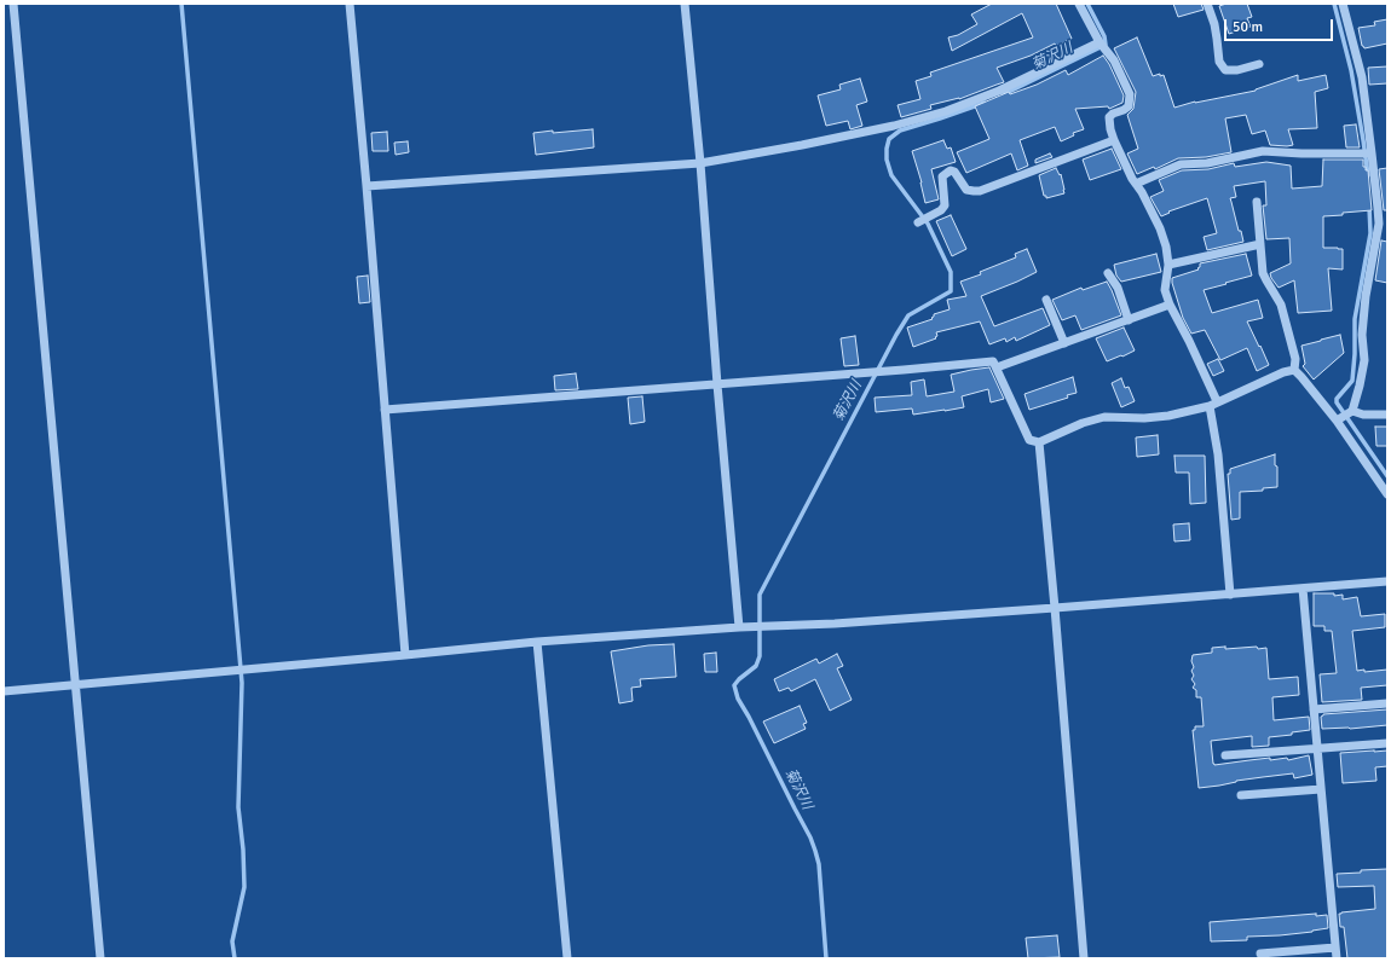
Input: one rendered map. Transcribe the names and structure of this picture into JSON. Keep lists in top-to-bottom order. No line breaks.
{"water":["菊沢川"],"scale_bar":"50 m"}
